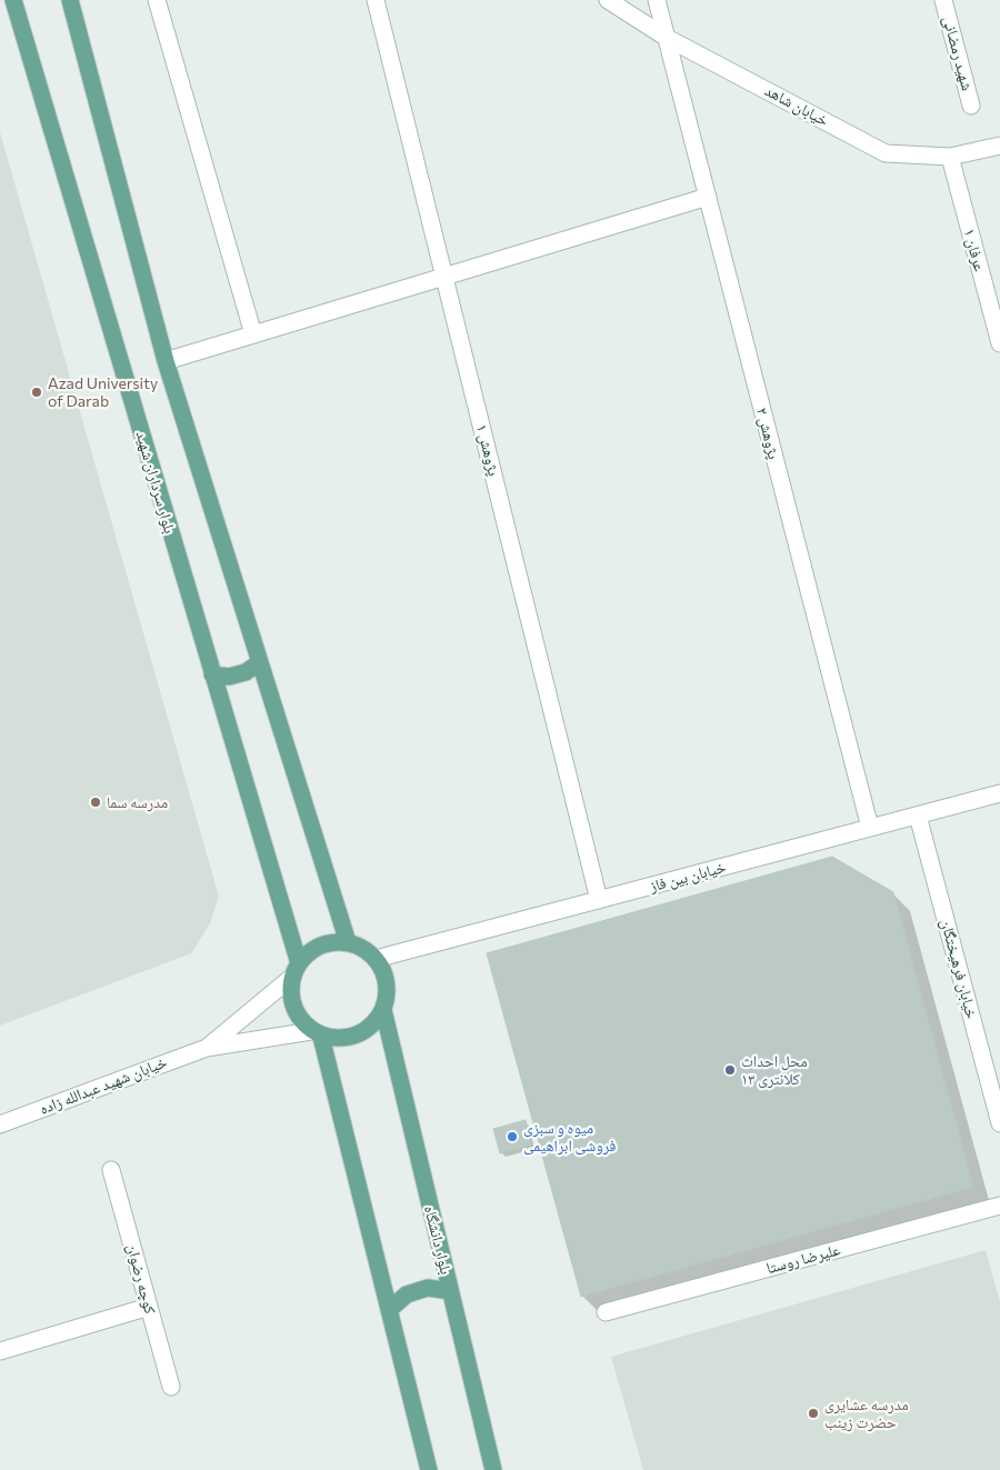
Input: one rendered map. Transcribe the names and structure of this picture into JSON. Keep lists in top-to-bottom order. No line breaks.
{"streets":{"main road":["بلوار سرداران شهید","بلوار دانشگاه"],"street":["شهید رمضانی","خیابان شاهد","عرفان ۱","پژوهش ۲","پژوهش ۱","خیابان بین فاز","خیابان فرهیختگان","خیابان شهید عبدالله زاده","علیرضا روستا","کوچه رضوان"]},"crossings":[["خیابان شاهد","عرفان ۱"],["خیابان شاهد","پژوهش ۲"],["پژوهش ۲","خیابان بین فاز"],["پژوهش ۱","خیابان بین فاز"],["بلوار سرداران شهید","خیابان بین فاز"],["بلوار سرداران شهید","بلوار دانشگاه"],["خیابان بین فاز","خیابان فرهیختگان"],["خیابان بین فاز","بلوار دانشگاه"]],"places":["Azad University of Darab","مدرسه سما","محل احداث کلانتری ۱۳","میوه و سبزی فروشی ابراهیمی","مدرسه عشایری حضرت زینب"]}
